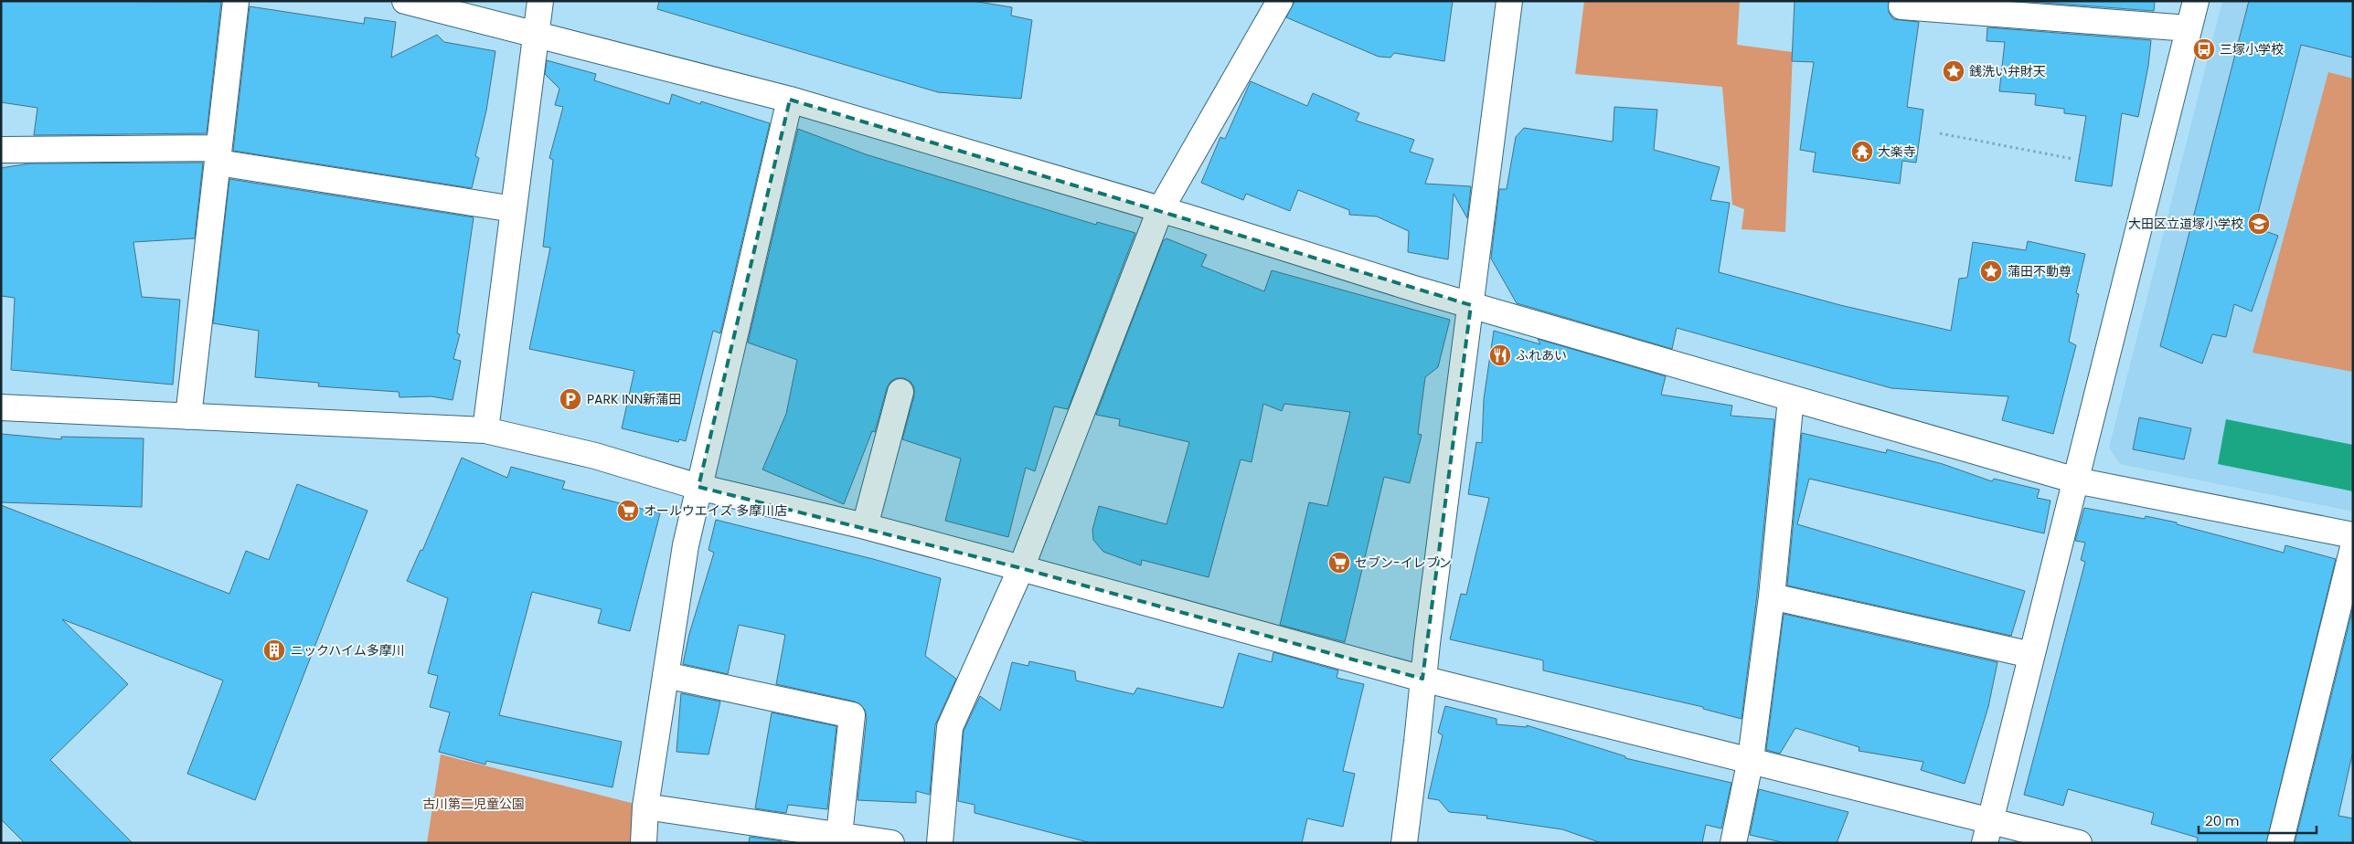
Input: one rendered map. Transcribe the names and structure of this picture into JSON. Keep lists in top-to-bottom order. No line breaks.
{"parks":["古川第二児童公園"],"places":{"bus stop":["三塚小学校"],"place":["銭洗い弁財天","蒲田不動尊"],"temple":["大楽寺"],"school or university":["大田区立道塚小学校"],"restaurant":["ふれあい"],"parking":["PARK INN新蒲田"],"supermarket":["オールウエイズ 多摩川店","セブン-イレブン"],"building":["ニックハイム多摩川"]},"scale_bar":"20 m"}
